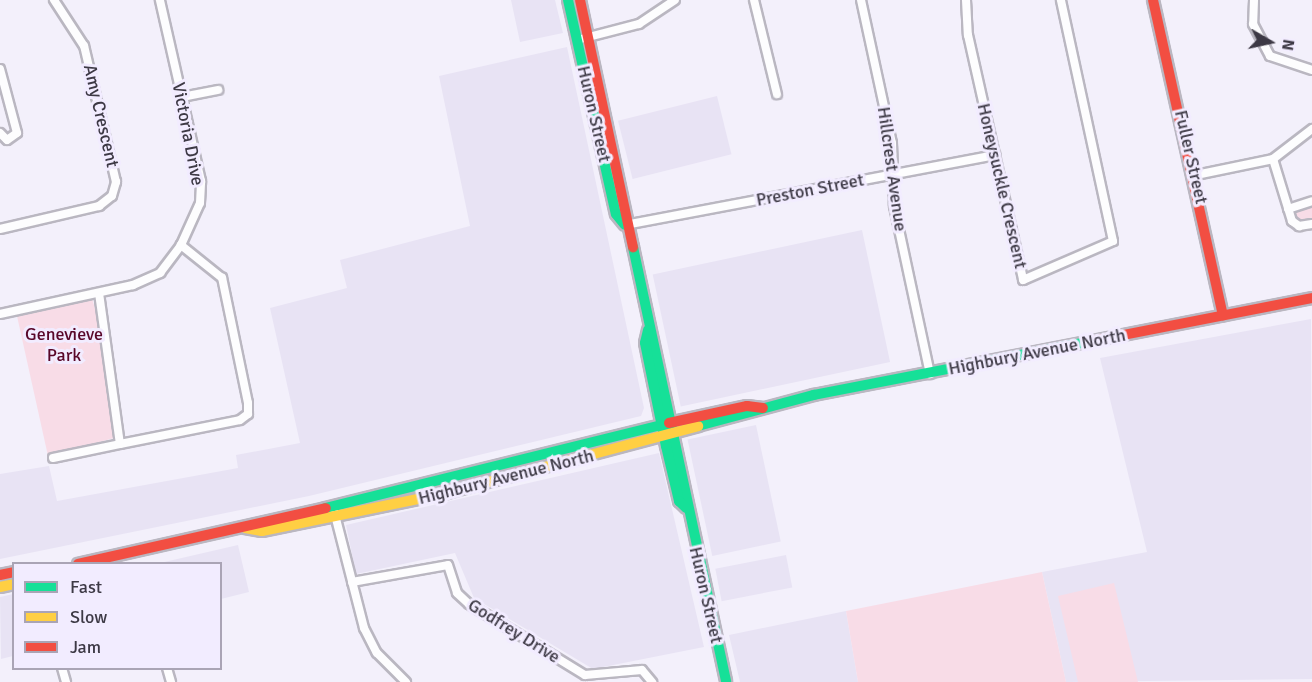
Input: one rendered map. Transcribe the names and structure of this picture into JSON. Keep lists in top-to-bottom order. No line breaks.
{"streets":{"main road":["Huron Street","Fuller Street","Highbury Avenue North"],"street":["Amy Crescent","Victoria Drive","Hillcrest Avenue","Honeysuckle Crescent","Preston Street","Godfrey Drive"]},"crossings":[["Huron Street","Preston Street"],["Huron Street","Highbury Avenue North"],["Fuller Street","Highbury Avenue North"],["Hillcrest Avenue","Preston Street"],["Hillcrest Avenue","Highbury Avenue North"],["Honeysuckle Crescent","Preston Street"]],"parks":["Genevieve Park"],"legend":["Fast","Slow","Jam"],"north":"right"}
